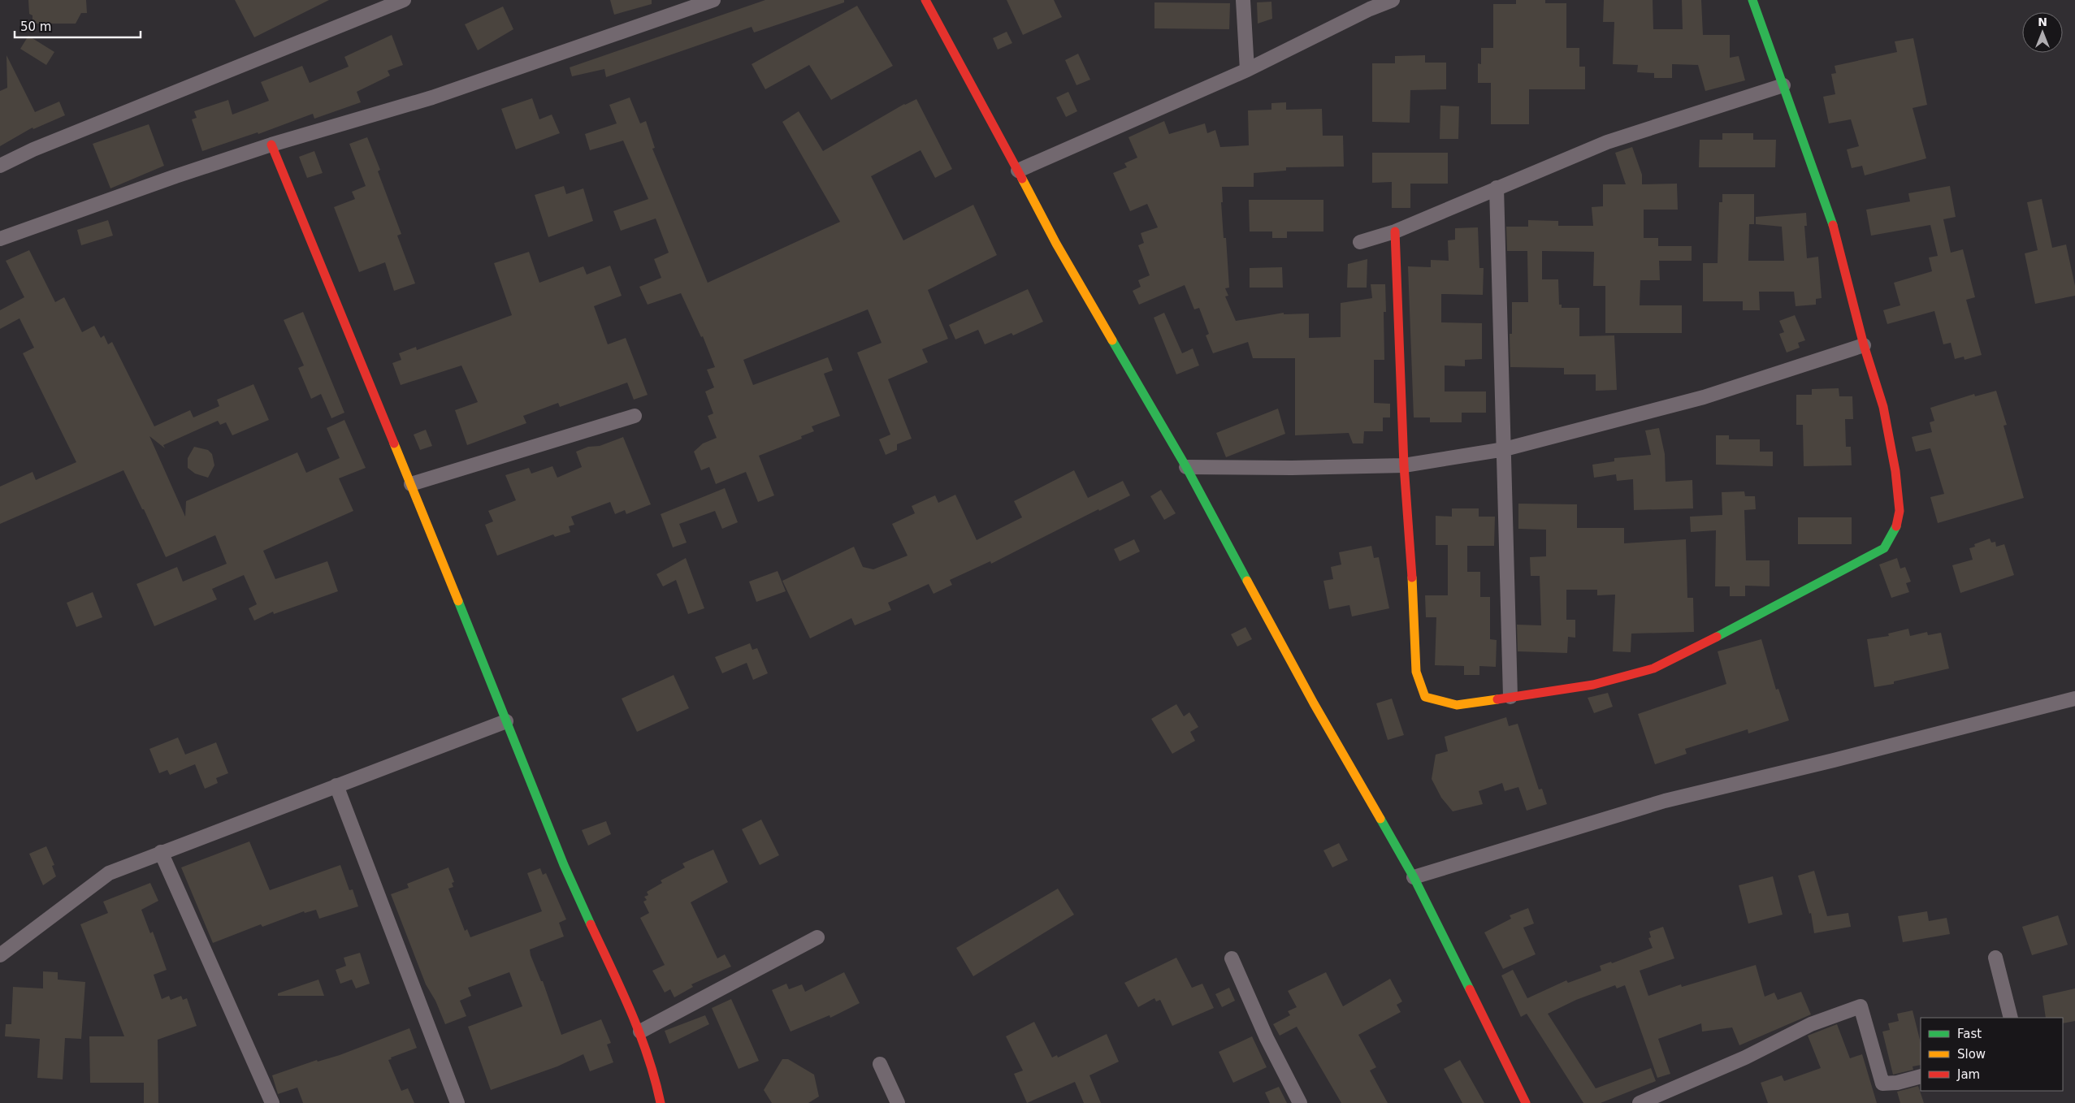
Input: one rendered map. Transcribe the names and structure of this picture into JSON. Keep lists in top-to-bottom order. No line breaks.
{"legend":["Fast","Slow","Jam"],"scale_bar":"50 m","north":"top"}
